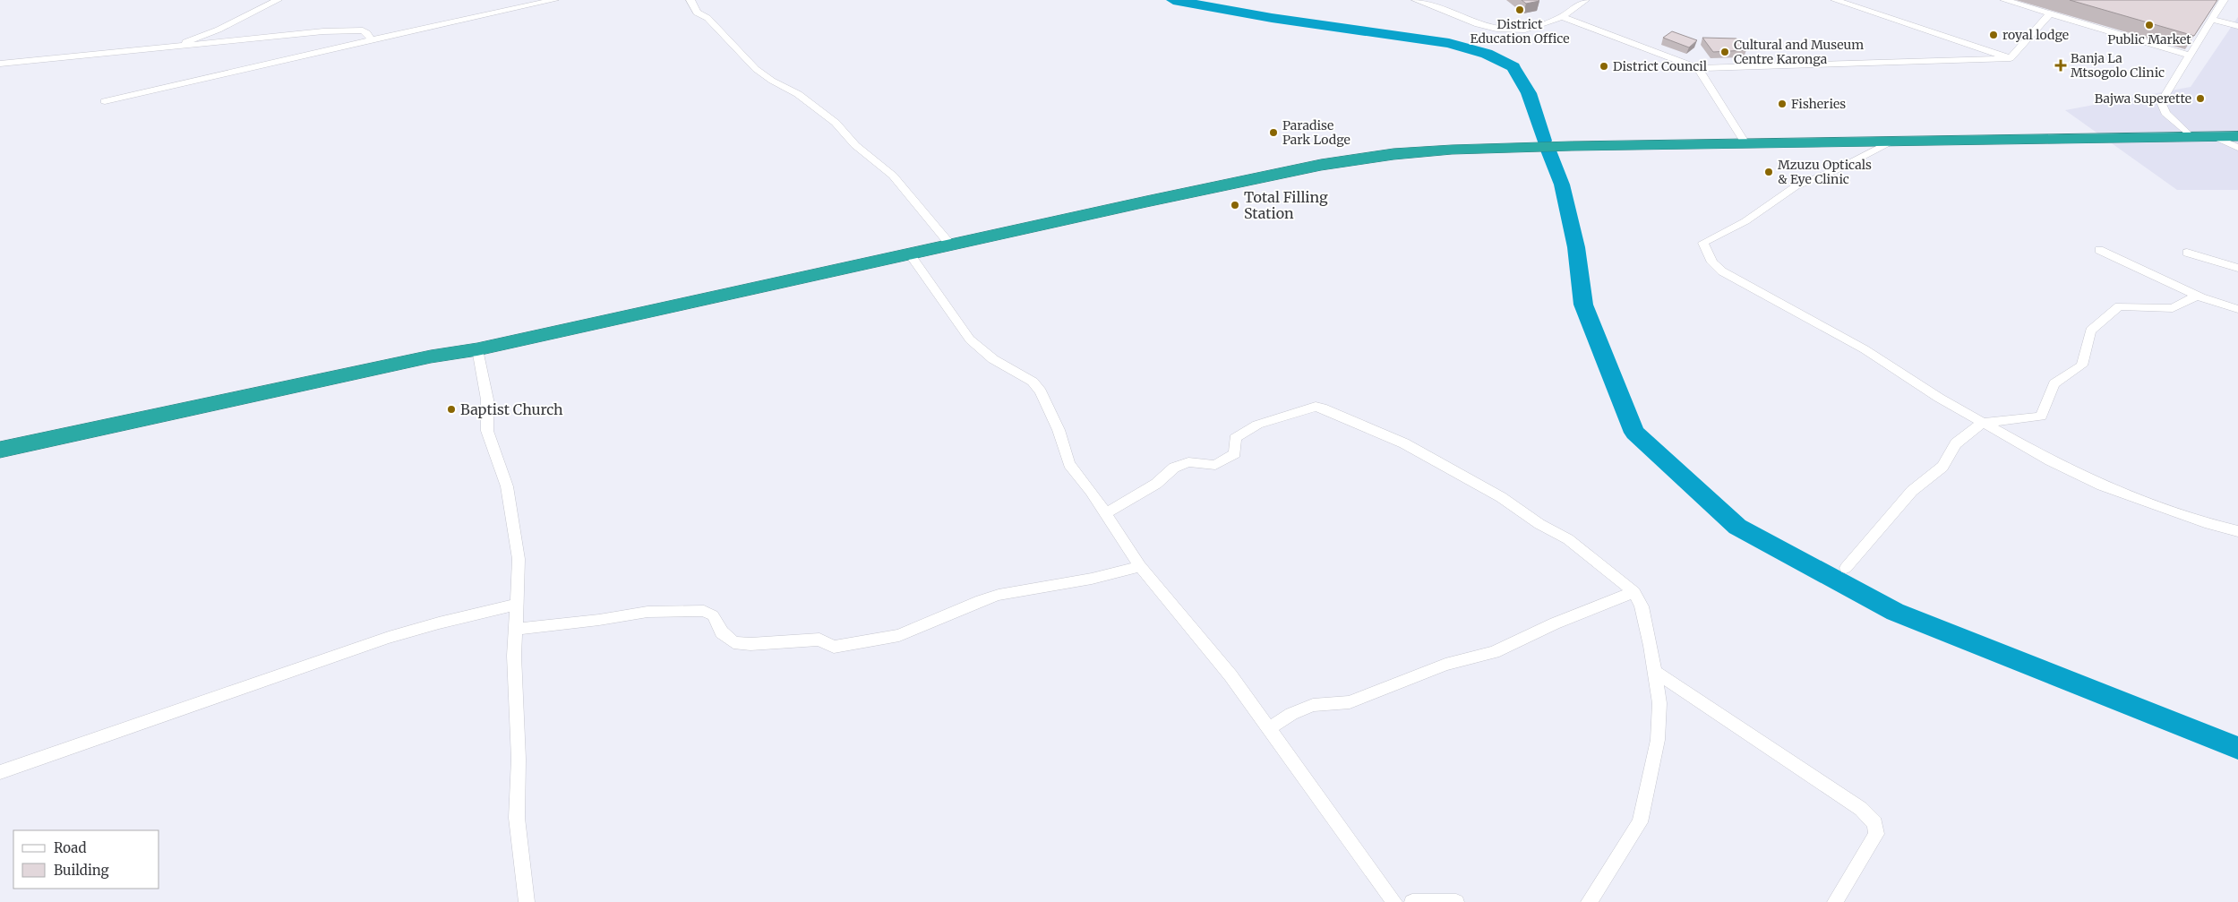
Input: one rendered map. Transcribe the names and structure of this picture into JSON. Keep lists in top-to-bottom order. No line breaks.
{"places":{"other":["District Education Office","Public Market","royal lodge","Cultural and Museum Centre Karonga","District Council","Bajwa Superette","Fisheries","Paradise Park Lodge","Mzuzu Opticals & Eye Clinic","Total Filling Station","Baptist Church"],"health":["Banja La Mtsogolo Clinic"]},"legend":["Road","Building"]}
